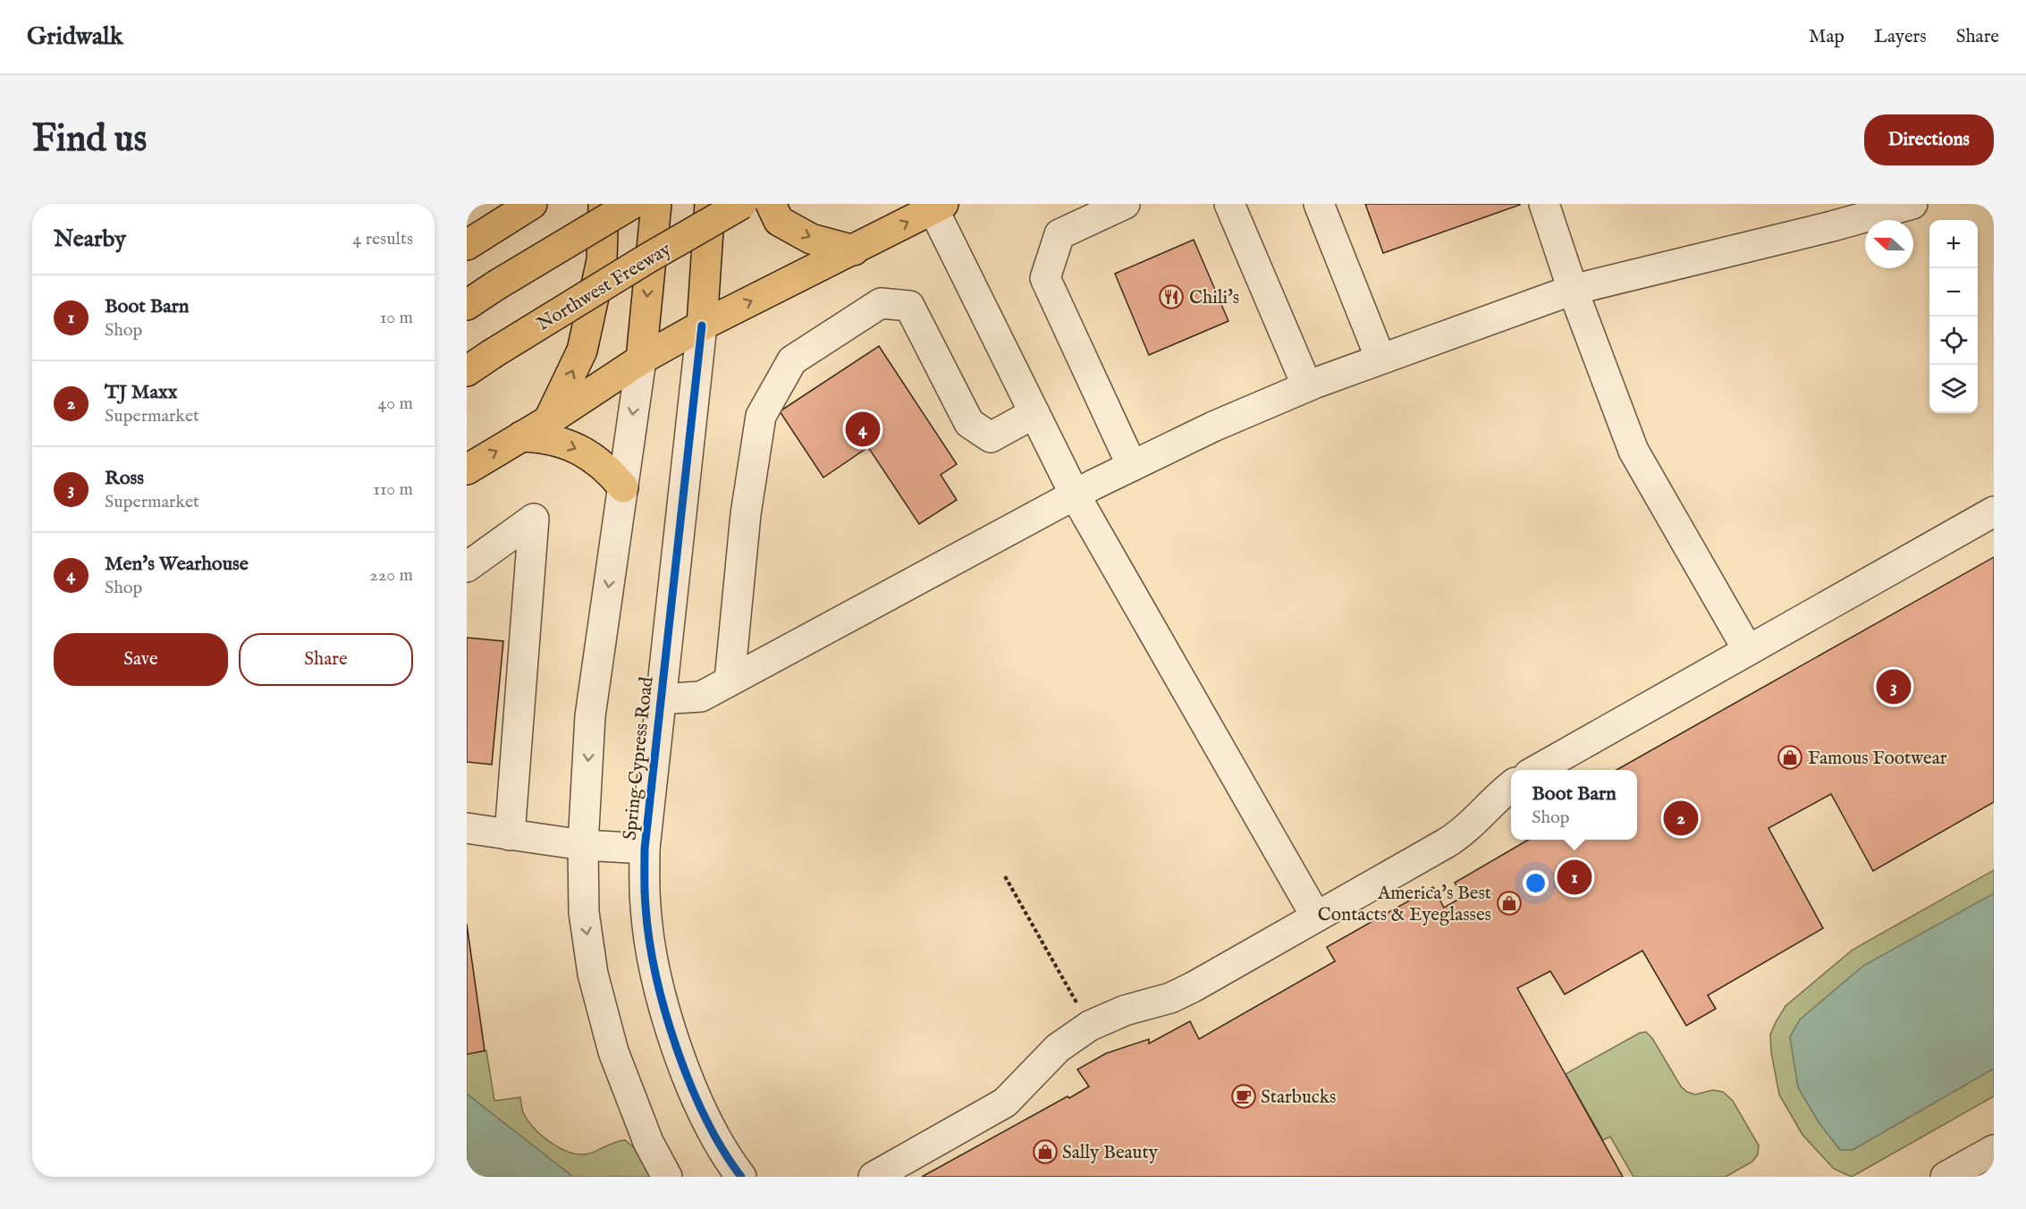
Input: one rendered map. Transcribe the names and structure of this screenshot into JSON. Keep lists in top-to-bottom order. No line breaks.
{"streets":{"main road":["Northwest Freeway","Spring Cypress Road"]},"places":{"restaurant":["Chili's"],"shop":["Famous Footwear","America's Best Contacts & Eyeglasses","Sally Beauty"],"cafe":["Starbucks"]},"north":"left","page":{"header":"Gridwalk","nav":["Map","Layers","Share"],"buttons":["Directions",["Save","Share"]],"title":"Find us","heading":["Nearby","4 results"],"map_buttons":["+","−"],"list":[{"mark":"1","name":"Boot Barn","note":"Shop","value":"10 m"},{"mark":"2","name":"TJ Maxx","note":"Supermarket","value":"40 m"},{"mark":"3","name":"Ross","note":"Supermarket","value":"110 m"},{"mark":"4","name":"Men's Wearhouse","note":"Shop","value":"220 m"}],"pins":["4","3","2","1"],"popup":["Boot Barn","Shop"]}}
